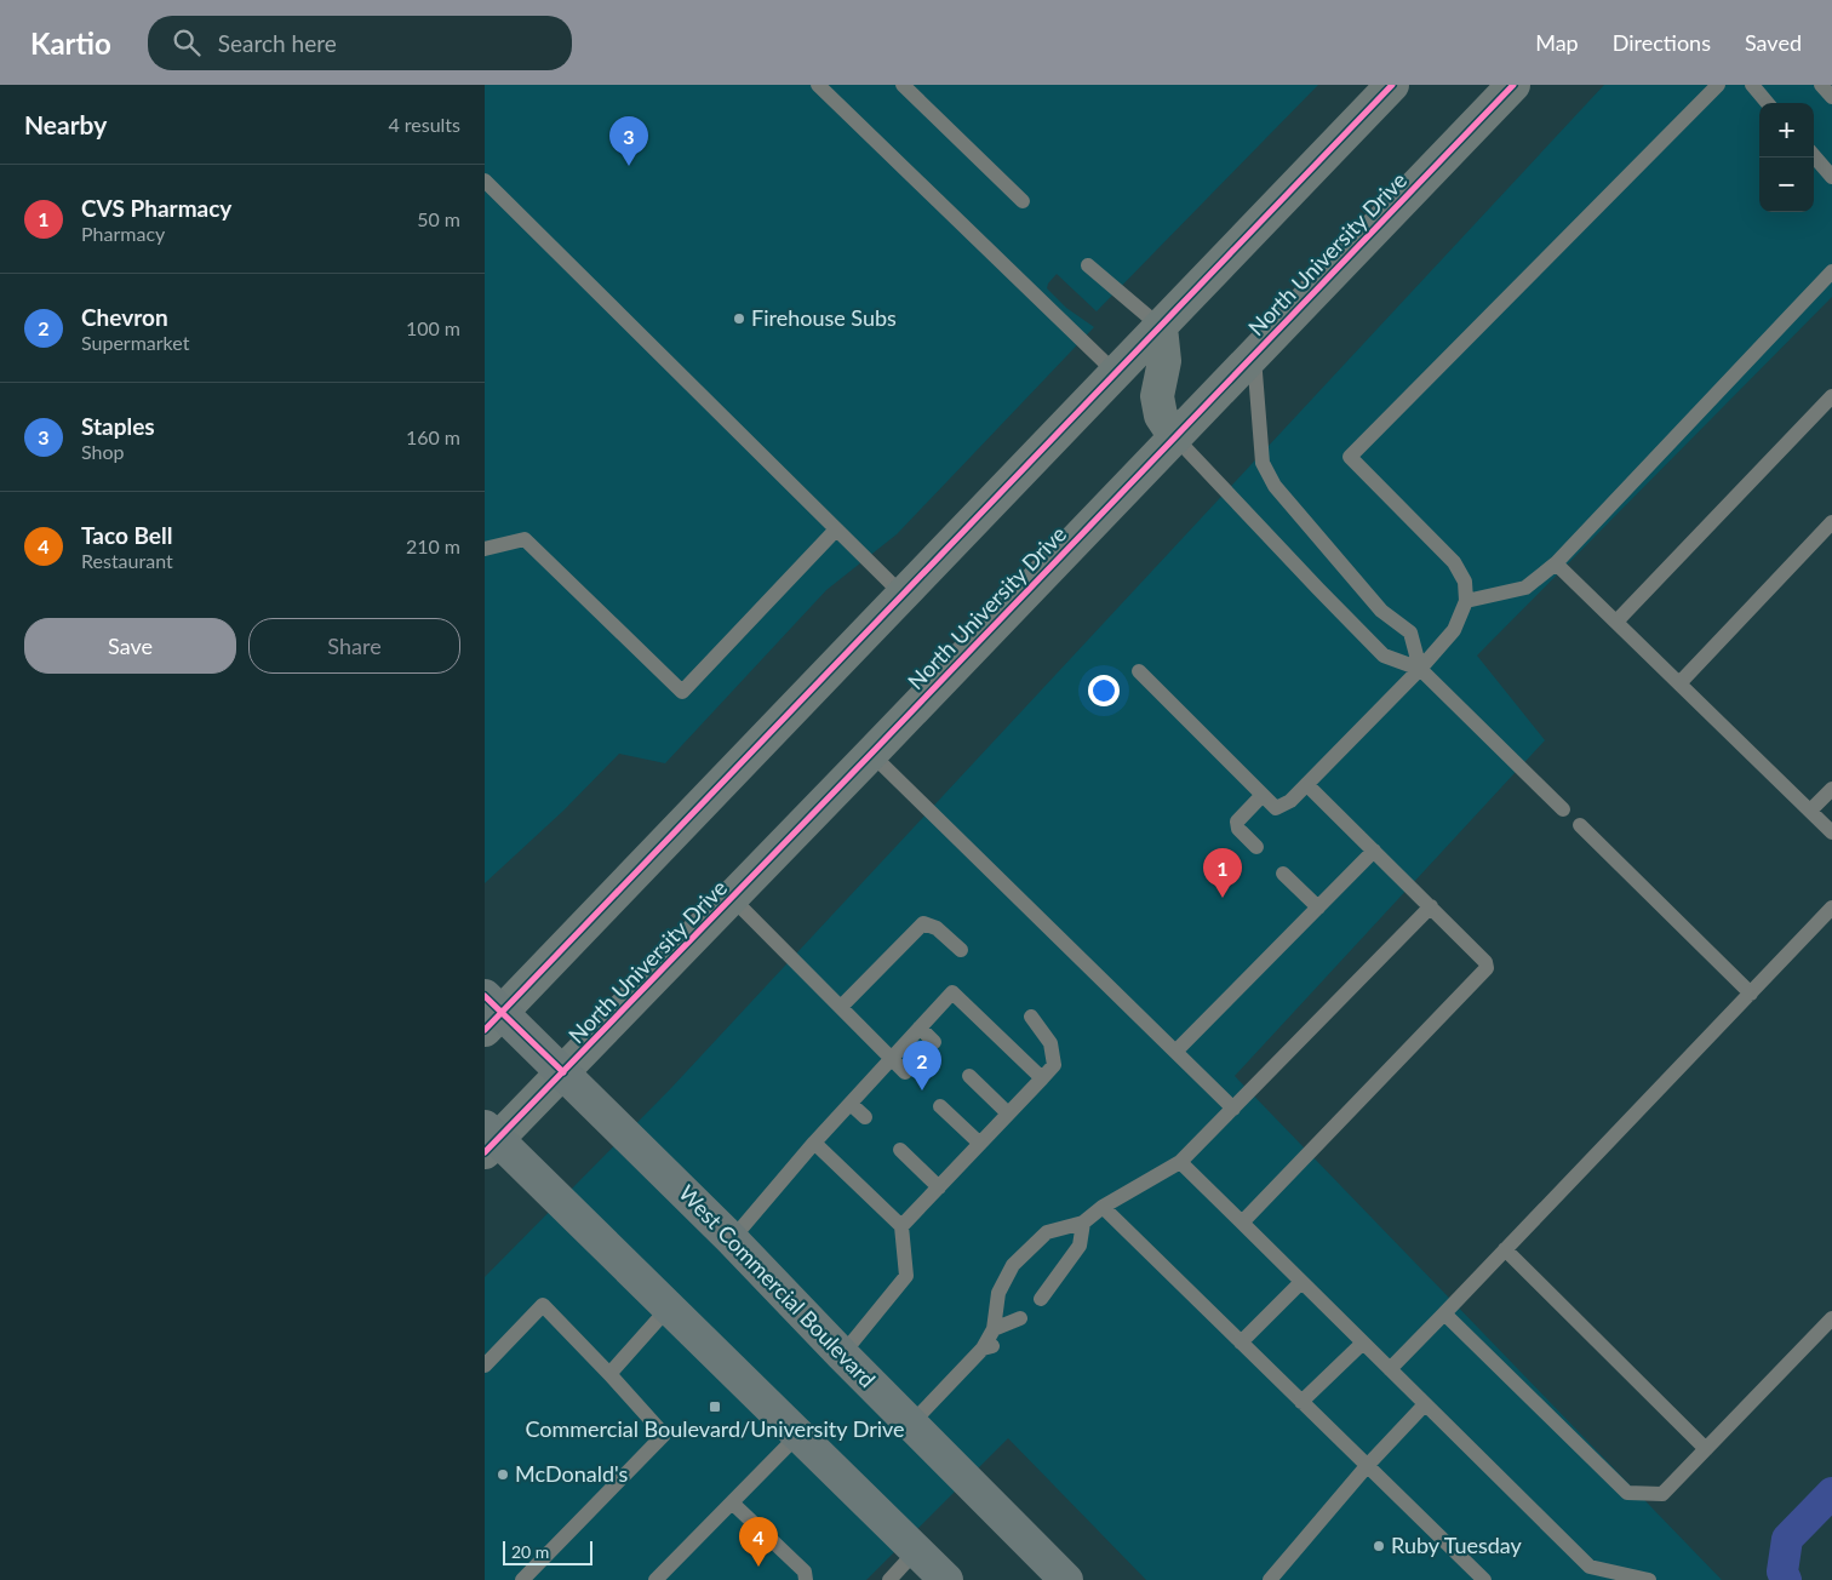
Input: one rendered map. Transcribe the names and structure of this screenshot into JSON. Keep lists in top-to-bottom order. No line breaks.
{"streets":{"highway":["West Commercial Boulevard"],"main road":["North University Drive"]},"crossings":[["North University Drive","West Commercial Boulevard"]],"places":{"other":["Firehouse Subs","McDonald's","Ruby Tuesday"],"transit":["Commercial Boulevard/University Drive"]},"scale_bar":"20 m","page":{"header":"Kartio","search":"Search here","nav":["Map","Directions","Saved"],"heading":["Nearby","4 results"],"map_buttons":["+","−"],"pins":["3","1","2","4"],"list":[{"mark":"1","name":"CVS Pharmacy","note":"Pharmacy","value":"50 m"},{"mark":"2","name":"Chevron","note":"Supermarket","value":"100 m"},{"mark":"3","name":"Staples","note":"Shop","value":"160 m"},{"mark":"4","name":"Taco Bell","note":"Restaurant","value":"210 m"}],"buttons":["Save","Share"],"scale":"20 m"}}
